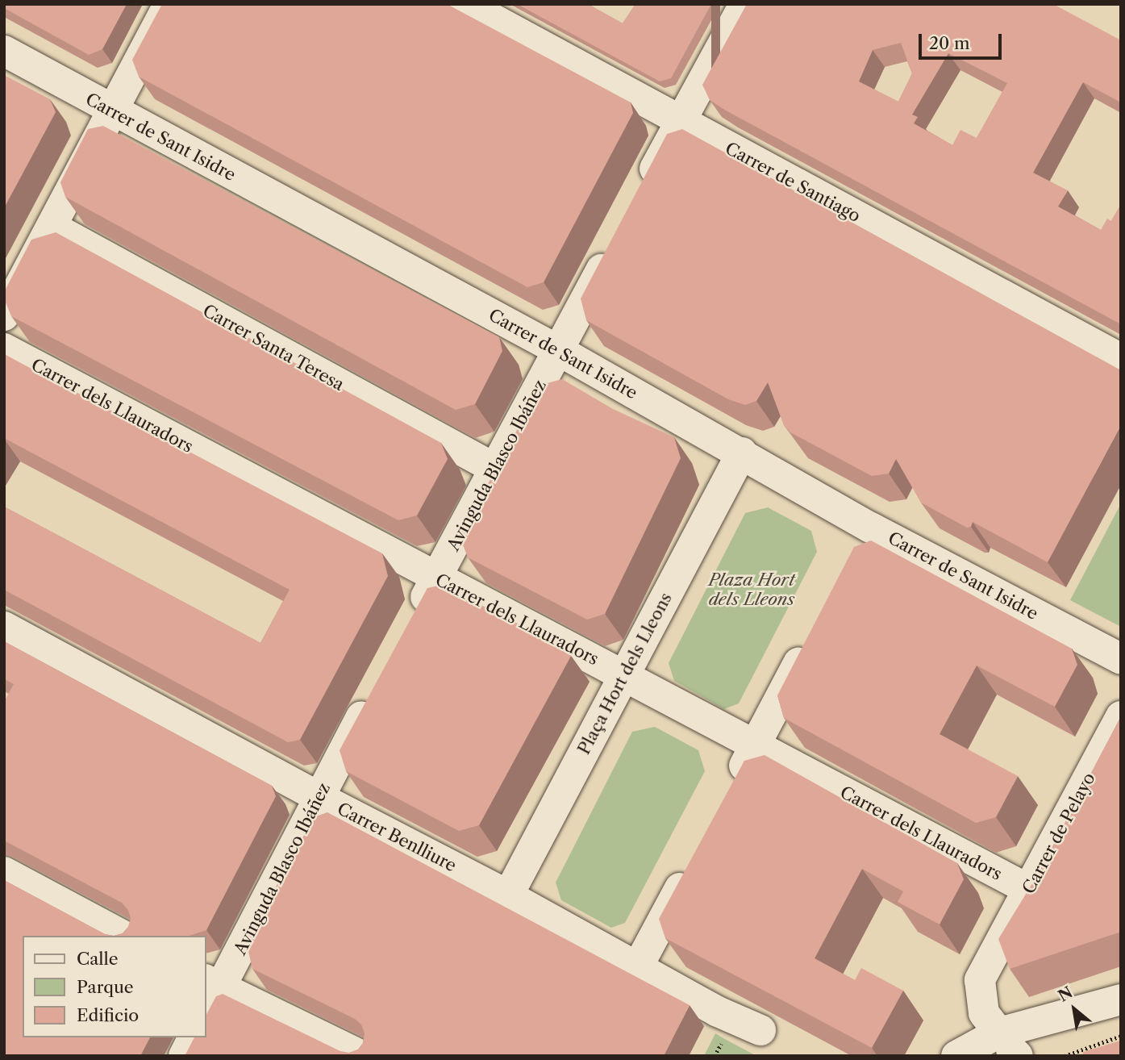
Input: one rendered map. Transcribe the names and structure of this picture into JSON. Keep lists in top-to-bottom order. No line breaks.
{"streets":{"street":["Carrer de Sant Isidre","Carrer de Santiago","Carrer Santa Teresa","Carrer dels Llauradors","Avinguda Blasco Ibáñez","Plaça Hort dels Lleons","Carrer de Pelayo","Carrer Benlliure"]},"crossings":[["Carrer de Sant Isidre","Avinguda Blasco Ibáñez"],["Carrer de Sant Isidre","Plaça Hort dels Lleons"],["Carrer Santa Teresa","Avinguda Blasco Ibáñez"],["Carrer dels Llauradors","Avinguda Blasco Ibáñez"],["Carrer dels Llauradors","Plaça Hort dels Lleons"],["Carrer dels Llauradors","Carrer de Pelayo"],["Avinguda Blasco Ibáñez","Carrer Benlliure"],["Plaça Hort dels Lleons","Carrer Benlliure"]],"parks":["Plaza Hort dels Lleons"],"legend":["Calle","Parque","Edificio"],"scale_bar":"20 m","north":"top left"}
